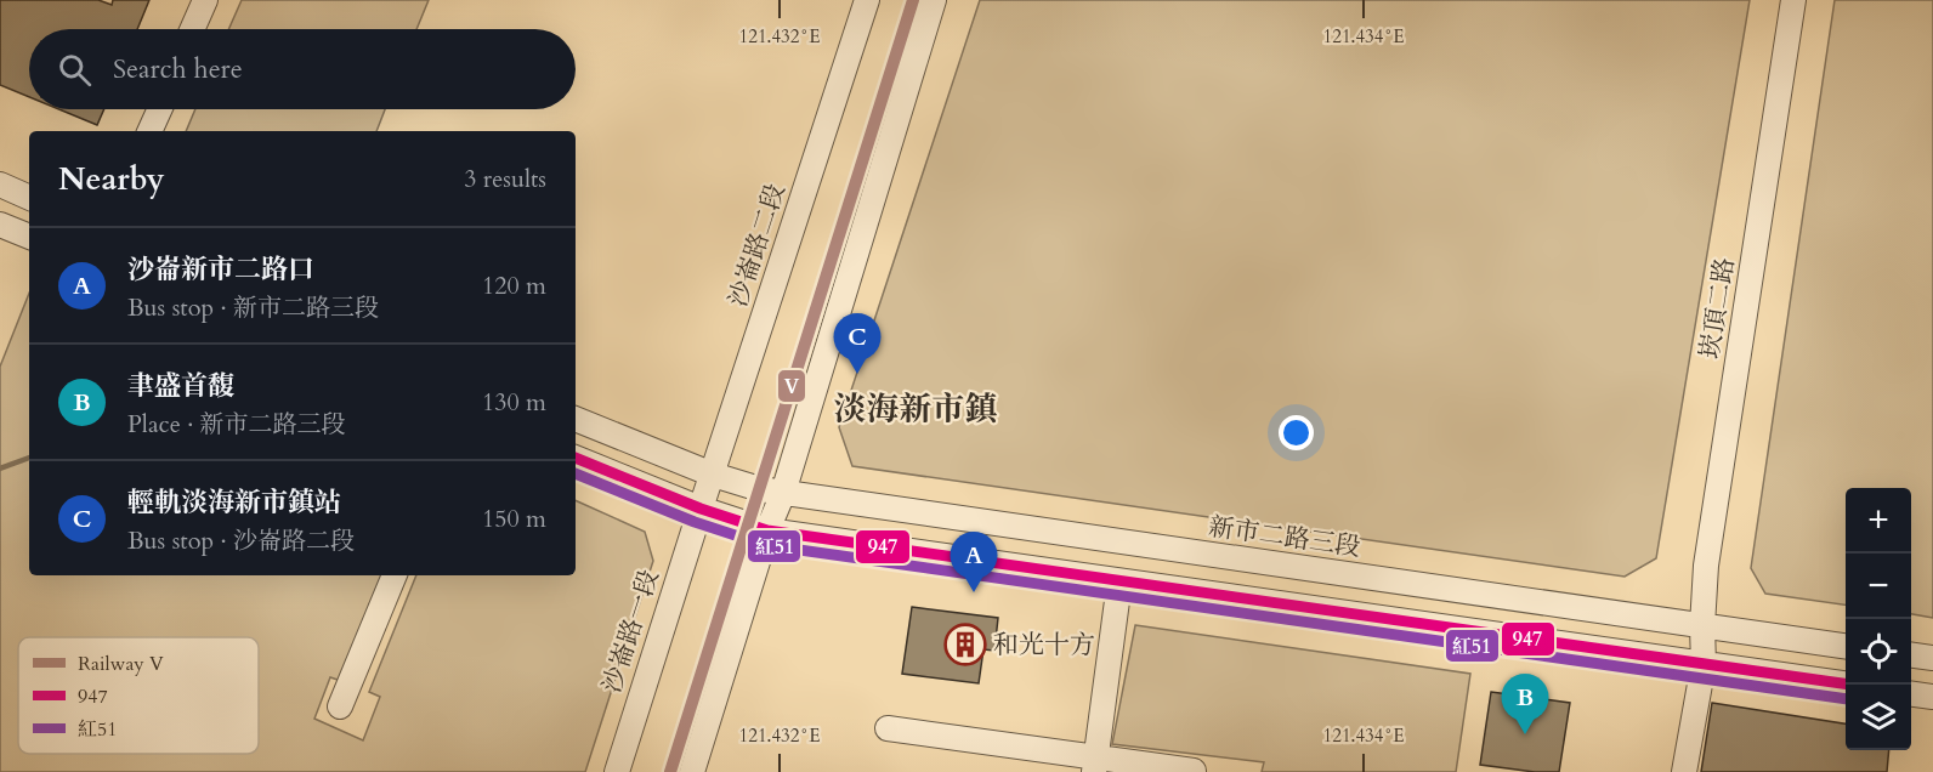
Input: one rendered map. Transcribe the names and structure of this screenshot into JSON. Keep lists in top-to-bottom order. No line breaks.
{"streets":{"street":["沙崙路二段","崁頂二路","新市二路三段","沙崙路一段"]},"crossings":[["沙崙路二段","新市二路三段"],["沙崙路二段","沙崙路一段"],["崁頂二路","新市二路三段"]],"districts":["淡海新市鎮"],"places":{"building":["和光十方"]},"lines":["rail line V","transit line 947","transit line 紅51"],"legend":["Railway V","947","紅51"],"page":{"search":"Search here","heading":["Nearby","3 results"],"list":[{"mark":"A","name":"沙崙新市二路口","note":"Bus stop · 新市二路三段","value":"120 m"},{"mark":"B","name":"聿盛首馥","note":"Place · 新市二路三段","value":"130 m"},{"mark":"C","name":"輕軌淡海新市鎮站","note":"Bus stop · 沙崙路二段","value":"150 m"}],"pins":["C","A","B"],"map_buttons":["+","−"]},"coordinates":["121.432°E","121.434°E"]}
